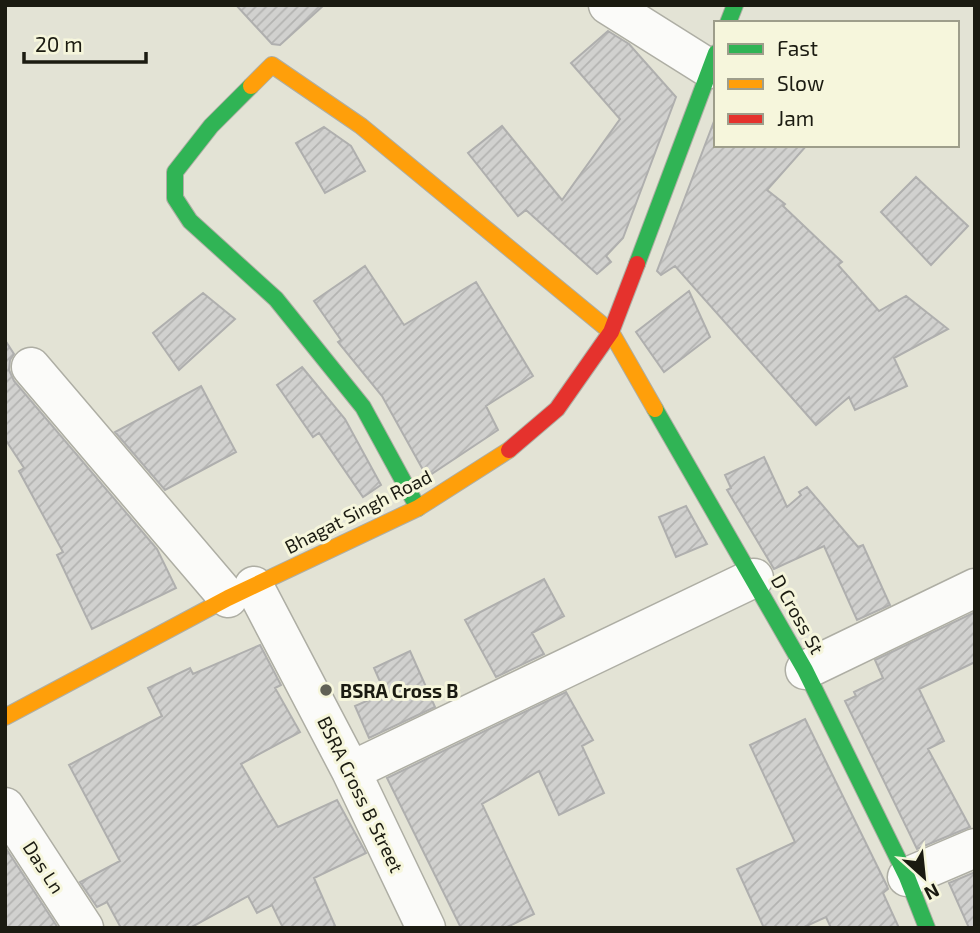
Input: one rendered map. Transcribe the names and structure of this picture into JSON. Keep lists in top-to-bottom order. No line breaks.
{"streets":{"street":["Bhagat Singh Road","D Cross St","BSRA Cross B Street","Das Ln"]},"crossings":[["Bhagat Singh Road","D Cross St"],["Bhagat Singh Road","BSRA Cross B Street"]],"places":["BSRA Cross B"],"legend":["Fast","Slow","Jam"],"scale_bar":"20 m","north":"bottom right"}
